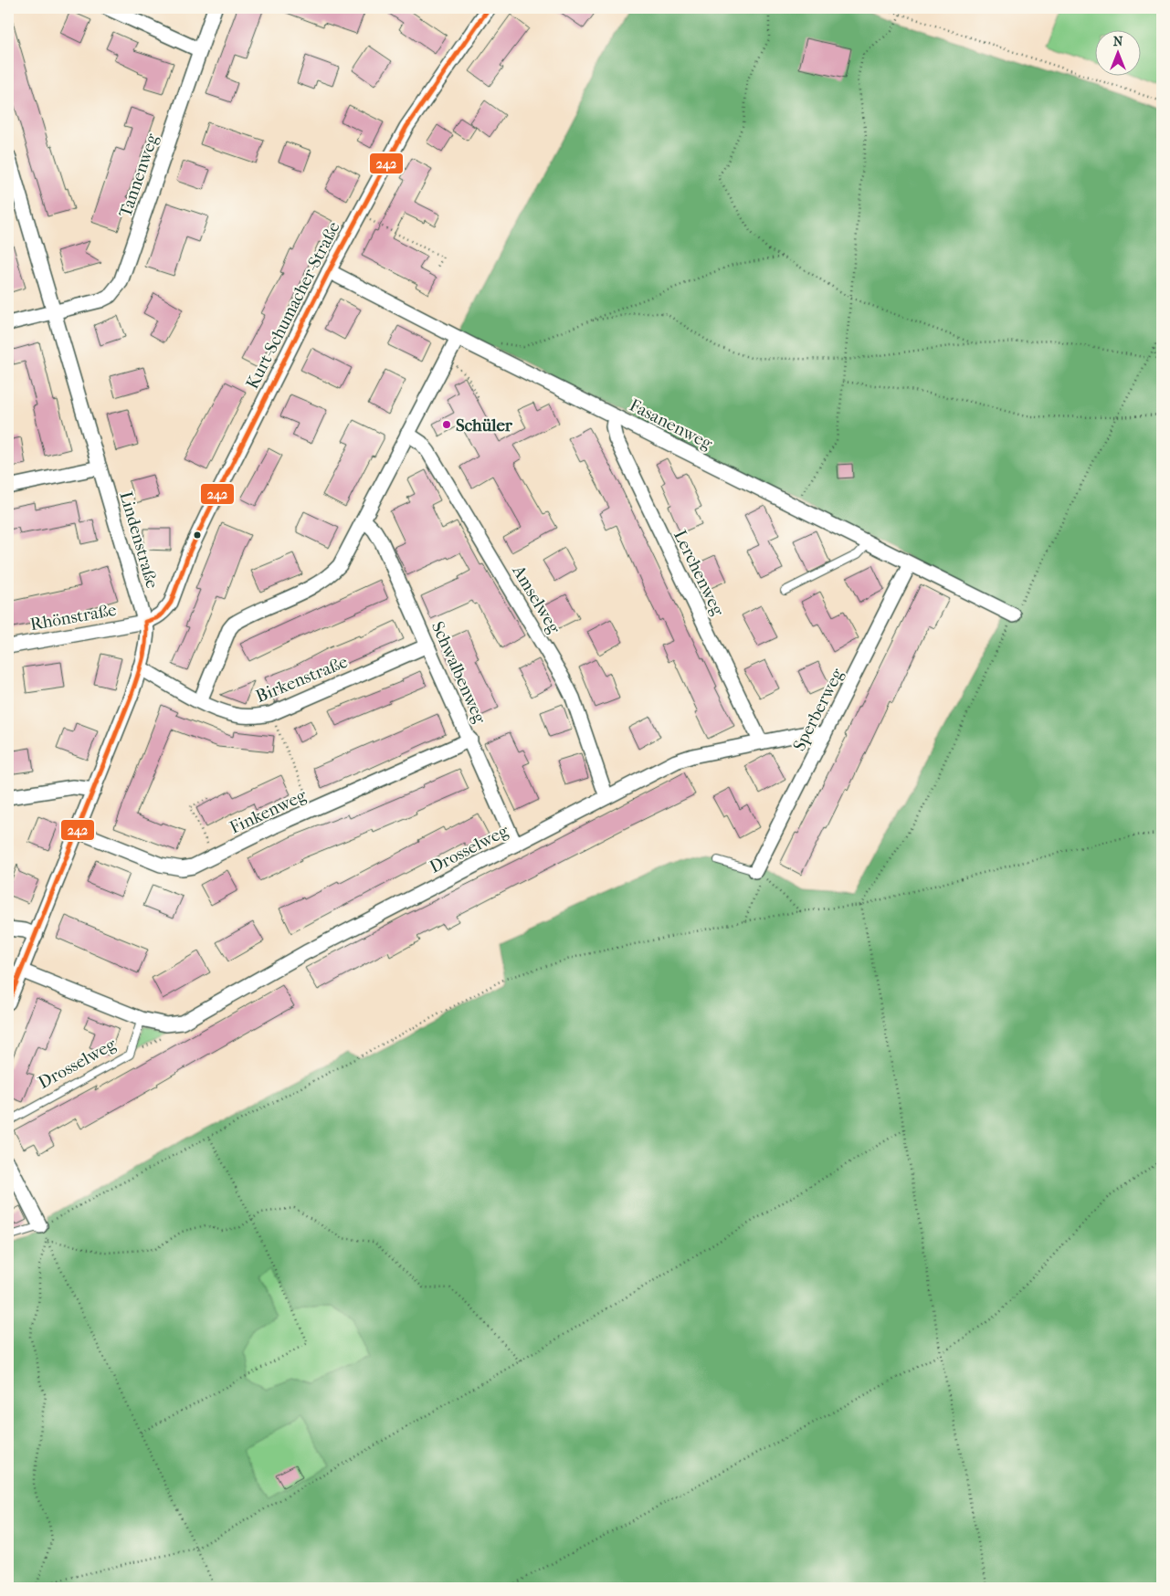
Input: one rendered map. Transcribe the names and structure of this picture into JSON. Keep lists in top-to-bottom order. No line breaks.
{"streets":{"street":["Tannenweg","Kurt-Schumacher-Straße","Fasanenweg","Lindenstraße","Lerchenweg","Amselweg","Rhönstraße","Schwalbenweg","Birkenstraße","Sperberweg","Finkenweg","Drosselweg"]},"crossings":[["Tannenweg","Lindenstraße"],["Kurt-Schumacher-Straße","Fasanenweg"],["Kurt-Schumacher-Straße","Lindenstraße"],["Kurt-Schumacher-Straße","Rhönstraße"],["Fasanenweg","Lerchenweg"],["Fasanenweg","Sperberweg"],["Lindenstraße","Rhönstraße"],["Lindenstraße","Birkenstraße"],["Lindenstraße","Finkenweg"],["Lindenstraße","Drosselweg"],["Lerchenweg","Drosselweg"],["Amselweg","Drosselweg"],["Schwalbenweg","Birkenstraße"],["Schwalbenweg","Finkenweg"],["Schwalbenweg","Drosselweg"],["Sperberweg","Drosselweg"]],"places":["Schüler"],"lines":["transit line 242"],"north":"top"}
